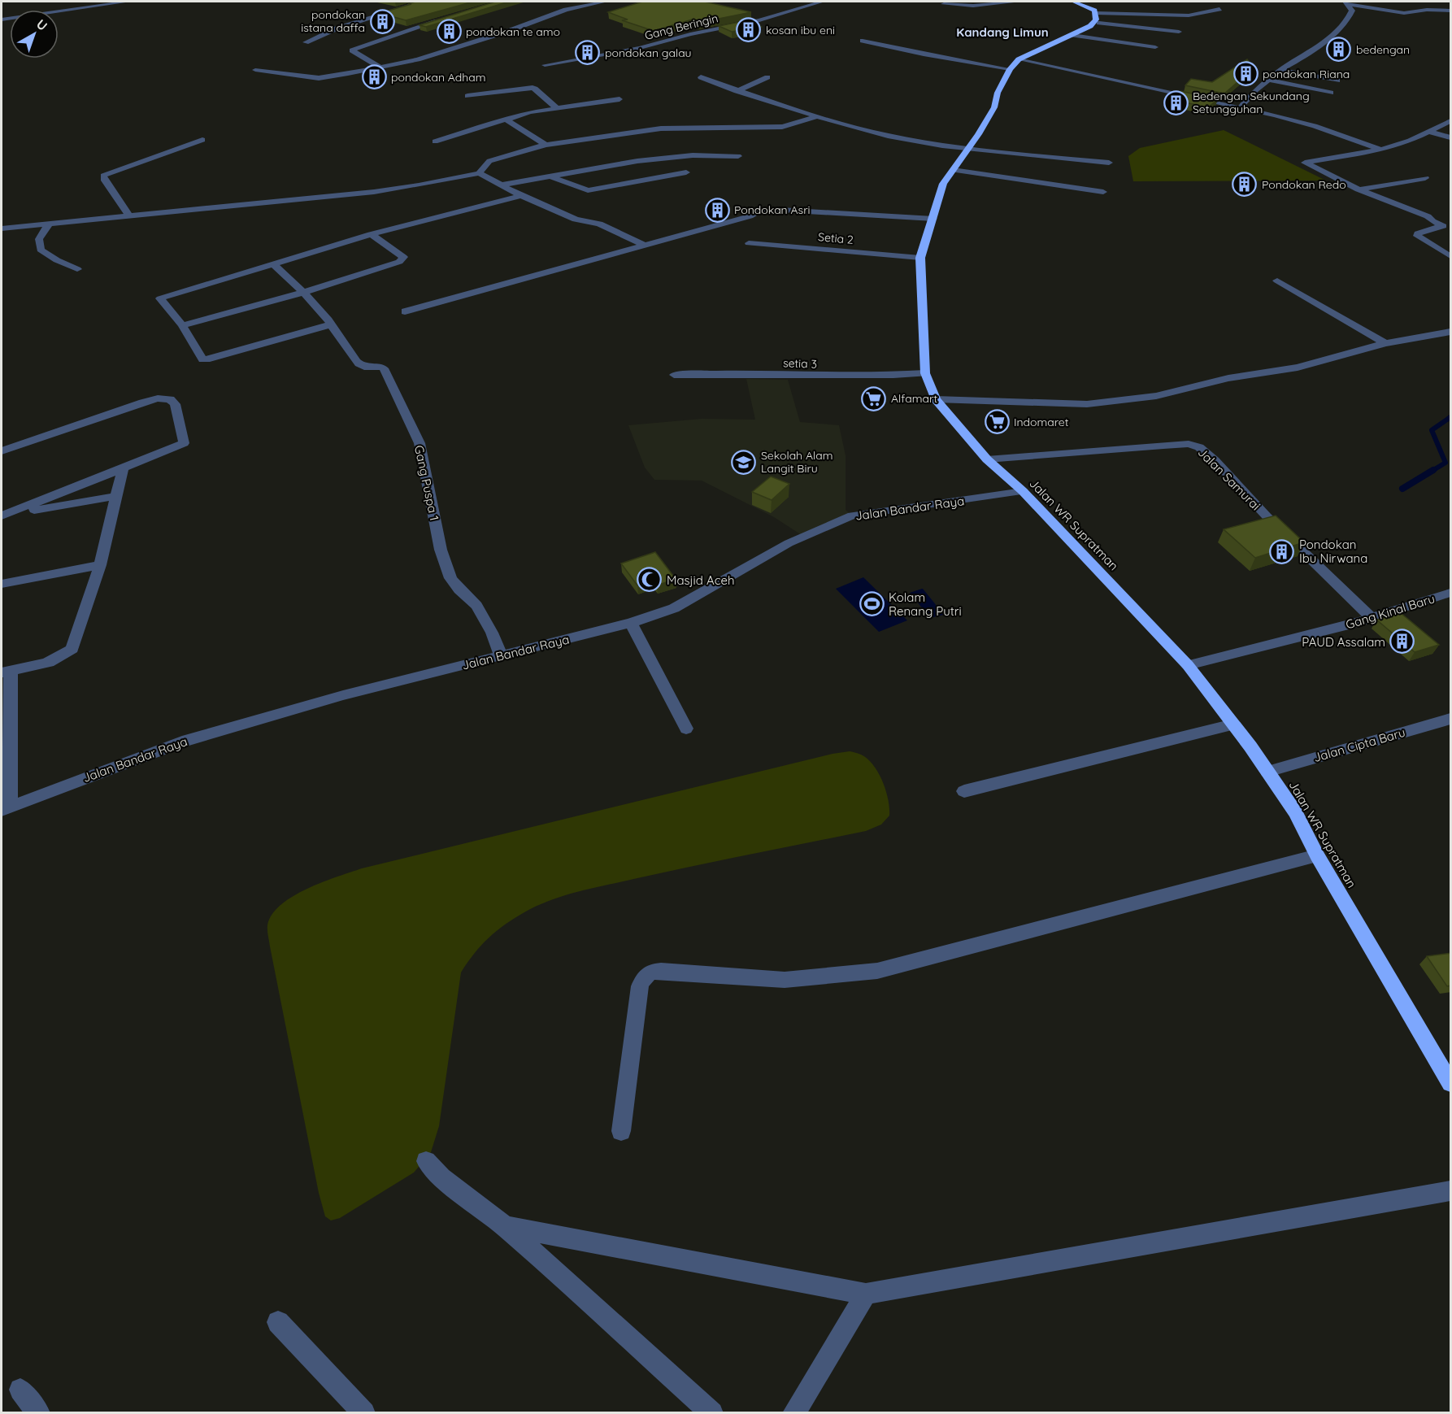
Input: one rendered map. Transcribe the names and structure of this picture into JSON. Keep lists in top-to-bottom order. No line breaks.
{"streets":{"highway":["Jalan WR Supratman"],"street":["Gang Beringin","Setia 2","setia 3","Jalan Samurai","Gang Puspa 1","Jalan Bandar Raya","Gang Kinal Baru","Jalan Cipta Baru"]},"crossings":[["Setia 2","Jalan WR Supratman"],["setia 3","Jalan WR Supratman"],["Jalan Samurai","Jalan WR Supratman"],["Jalan Samurai","Gang Kinal Baru"],["Gang Puspa 1","Jalan Bandar Raya"],["Jalan Bandar Raya","Jalan WR Supratman"],["Jalan WR Supratman","Gang Kinal Baru"],["Jalan WR Supratman","Jalan Cipta Baru"]],"districts":["Kandang Limun"],"places":{"building":["pondokan istana daffa","kosan ibu eni","pondokan te amo","bedengan","pondokan galau","pondokan Riana","pondokan Adham","Bedengan Sekundang Setungguhan","Pondokan Redo","Pondokan Asri","Pondokan Ibu Nirwana","PAUD Assalam"],"supermarket":["Alfamart","Indomaret"],"school or university":["Sekolah Alam Langit Biru"],"mosque":["Masjid Aceh"],"sports":["Kolam Renang Putri"]},"north":"top right"}
